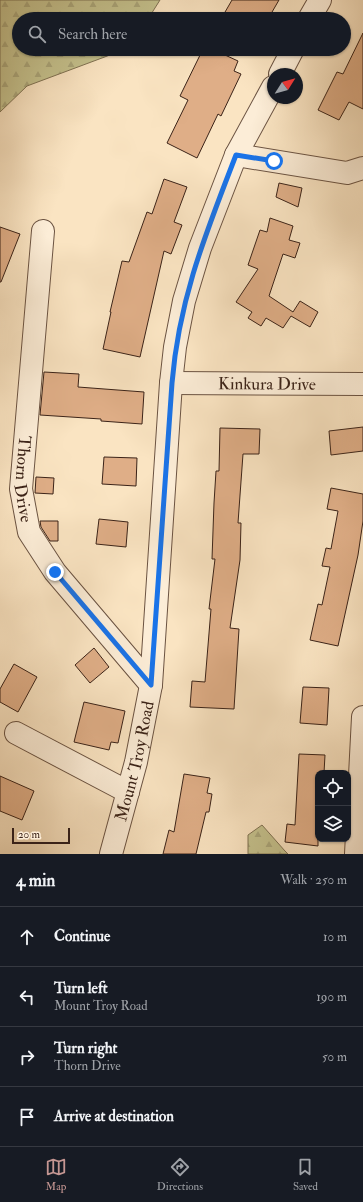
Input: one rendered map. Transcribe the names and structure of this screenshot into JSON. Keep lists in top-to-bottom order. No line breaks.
{"streets":{"street":["Kinkura Drive","Thorn Drive","Mount Troy Road"]},"crossings":[["Kinkura Drive","Mount Troy Road"],["Thorn Drive","Mount Troy Road"]],"scale_bar":"20 m","north":"top right","page":{"search":"Search here","scale":"20 m","heading":["4 min","Walk · 250 m"],"list":[["Continue","10 m"],["Turn left","Mount Troy Road","190 m"],["Turn right","Thorn Drive","50 m"],"Arrive at destination"],"nav":["Map","Directions","Saved"]}}
